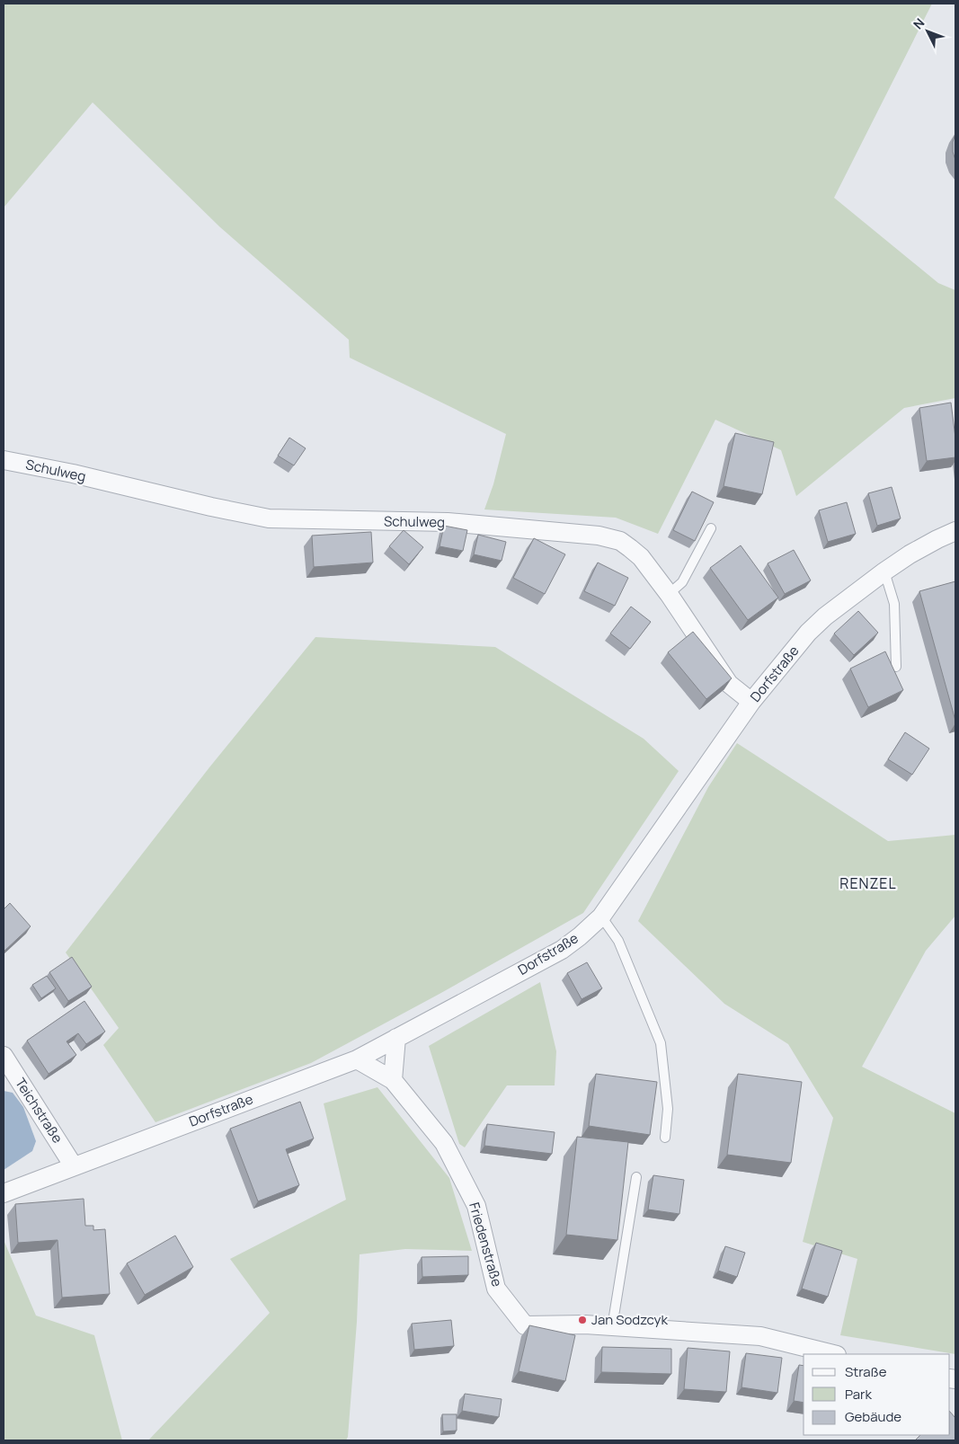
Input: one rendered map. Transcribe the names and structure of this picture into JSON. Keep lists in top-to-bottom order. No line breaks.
{"streets":{"street":["Schulweg","Dorfstraße","Teichstraße","Friedenstraße"]},"crossings":[["Schulweg","Dorfstraße"],["Dorfstraße","Teichstraße"],["Dorfstraße","Friedenstraße"]],"districts":["RENZEL"],"places":["Jan Sodzcyk"],"legend":["Straße","Park","Gebäude"],"north":"top left"}
